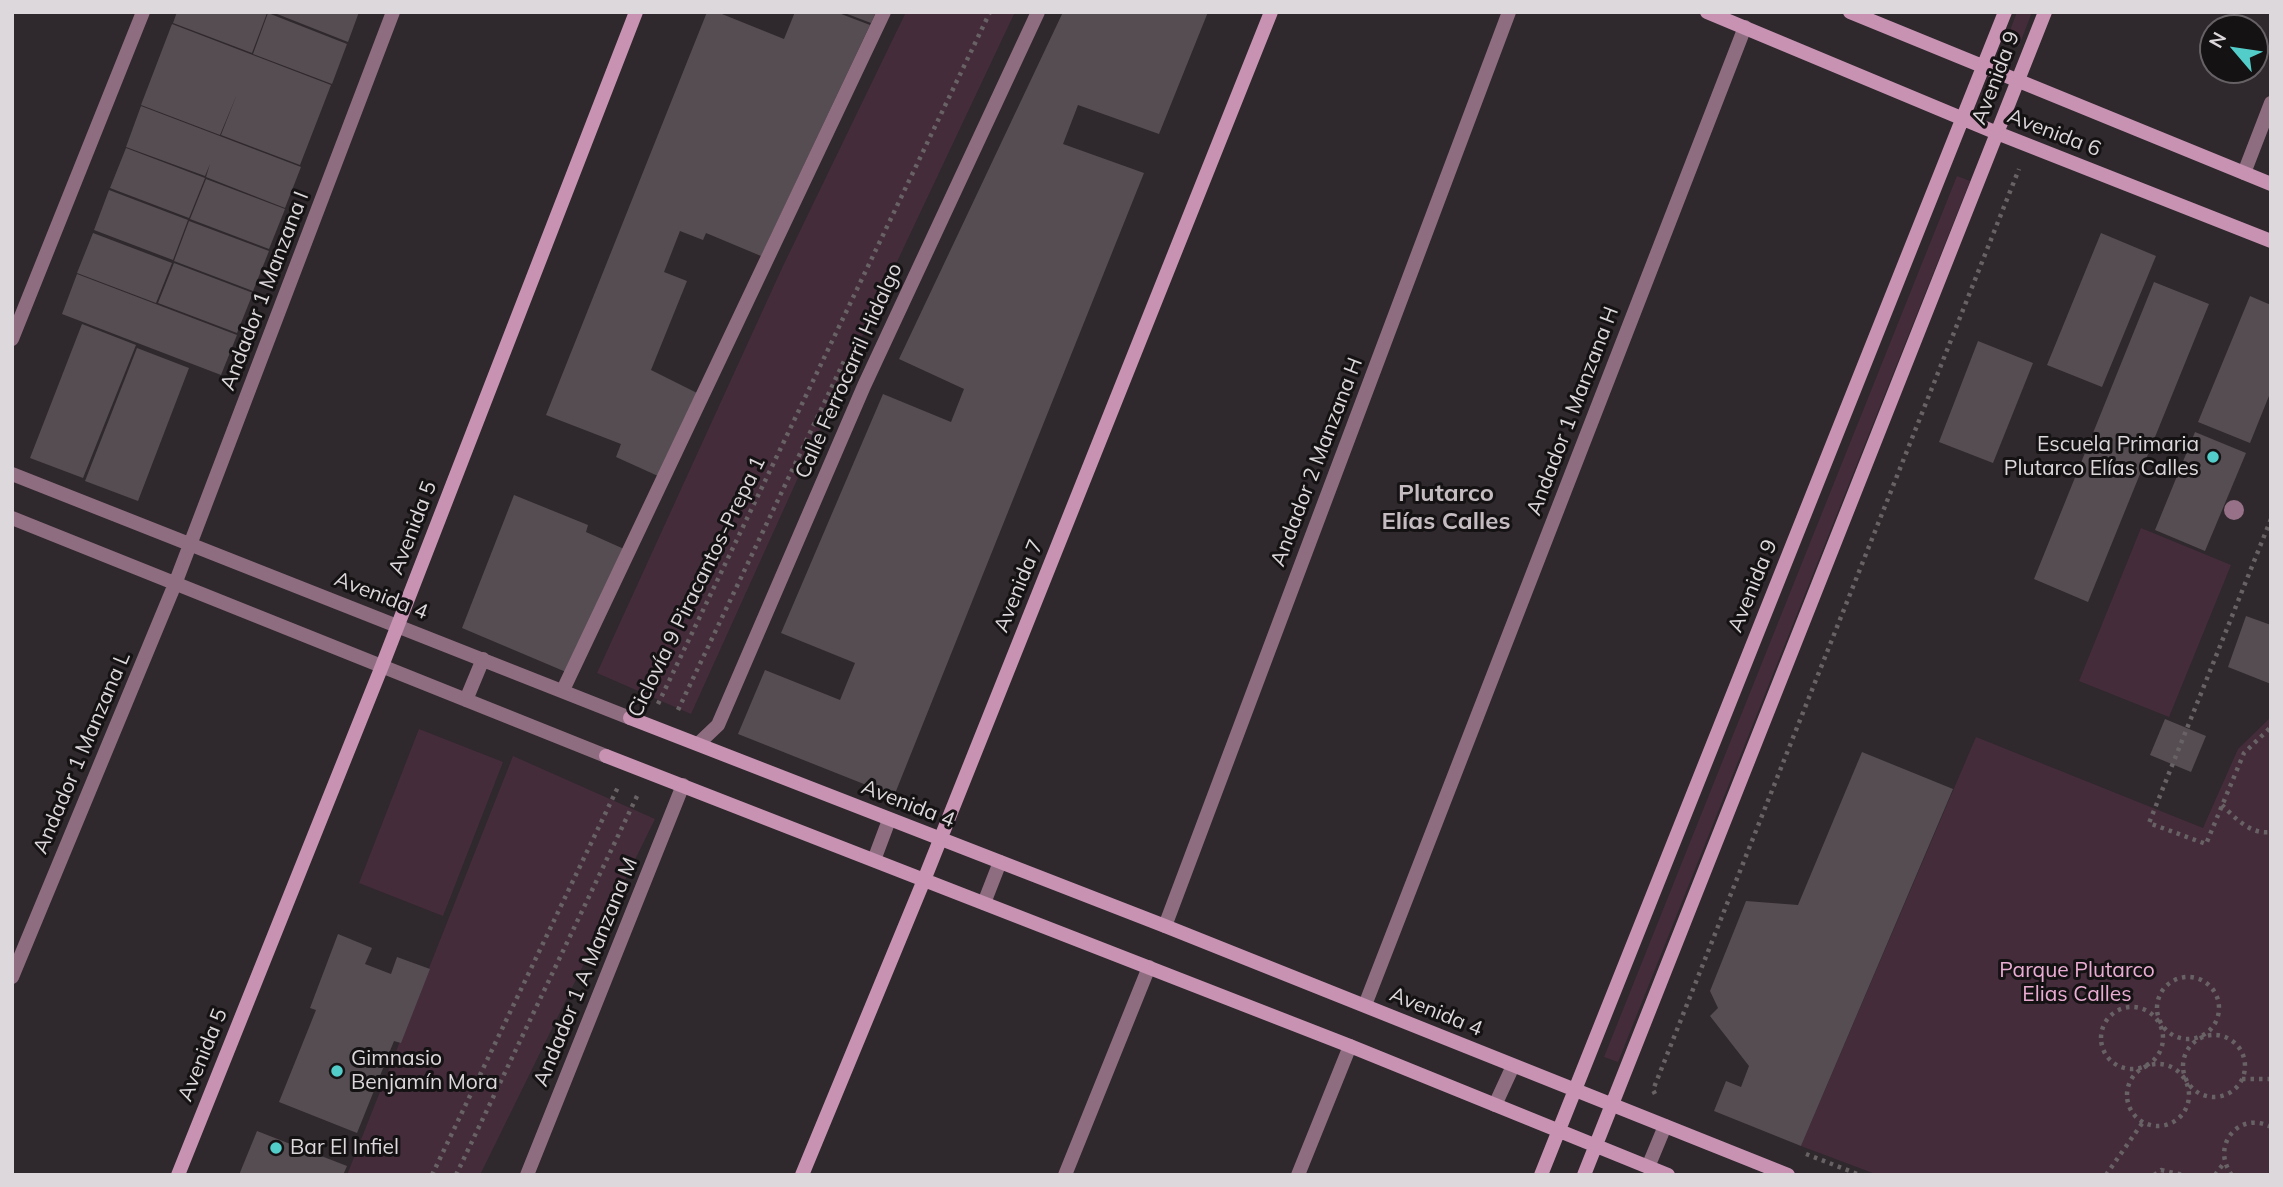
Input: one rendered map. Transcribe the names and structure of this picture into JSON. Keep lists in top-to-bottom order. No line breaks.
{"streets":{"street":["Avenida 9","Avenida 6","Andador 1 Manzana I","Calle Ferrocarril Hidalgo","Andador 1 Manzana H","Andador 2 Manzana H","Avenida 5","Avenida 7","Avenida 4","Andador 1 Manzana L","Andador 1 A Manzana M"],"path":["Ciclovía 9 Piracantos-Prepa 1"]},"crossings":[["Avenida 9","Avenida 6"],["Avenida 9","Avenida 4"],["Avenida 6","Andador 1 Manzana H"],["Andador 1 Manzana I","Avenida 4"],["Andador 1 Manzana I","Andador 1 Manzana L"],["Calle Ferrocarril Hidalgo","Avenida 4"],["Andador 1 Manzana H","Avenida 4"],["Andador 2 Manzana H","Avenida 4"],["Avenida 5","Avenida 4"],["Avenida 7","Avenida 4"],["Ciclovía 9 Piracantos-Prepa 1","Avenida 4"]],"districts":["Plutarco Elías Calles"],"parks":["Parque Plutarco Elias Calles"],"places":["Escuela Primaria Plutarco Elías Calles","Gimnasio Benjamín Mora","Bar El Infiel"],"north":"top left"}
